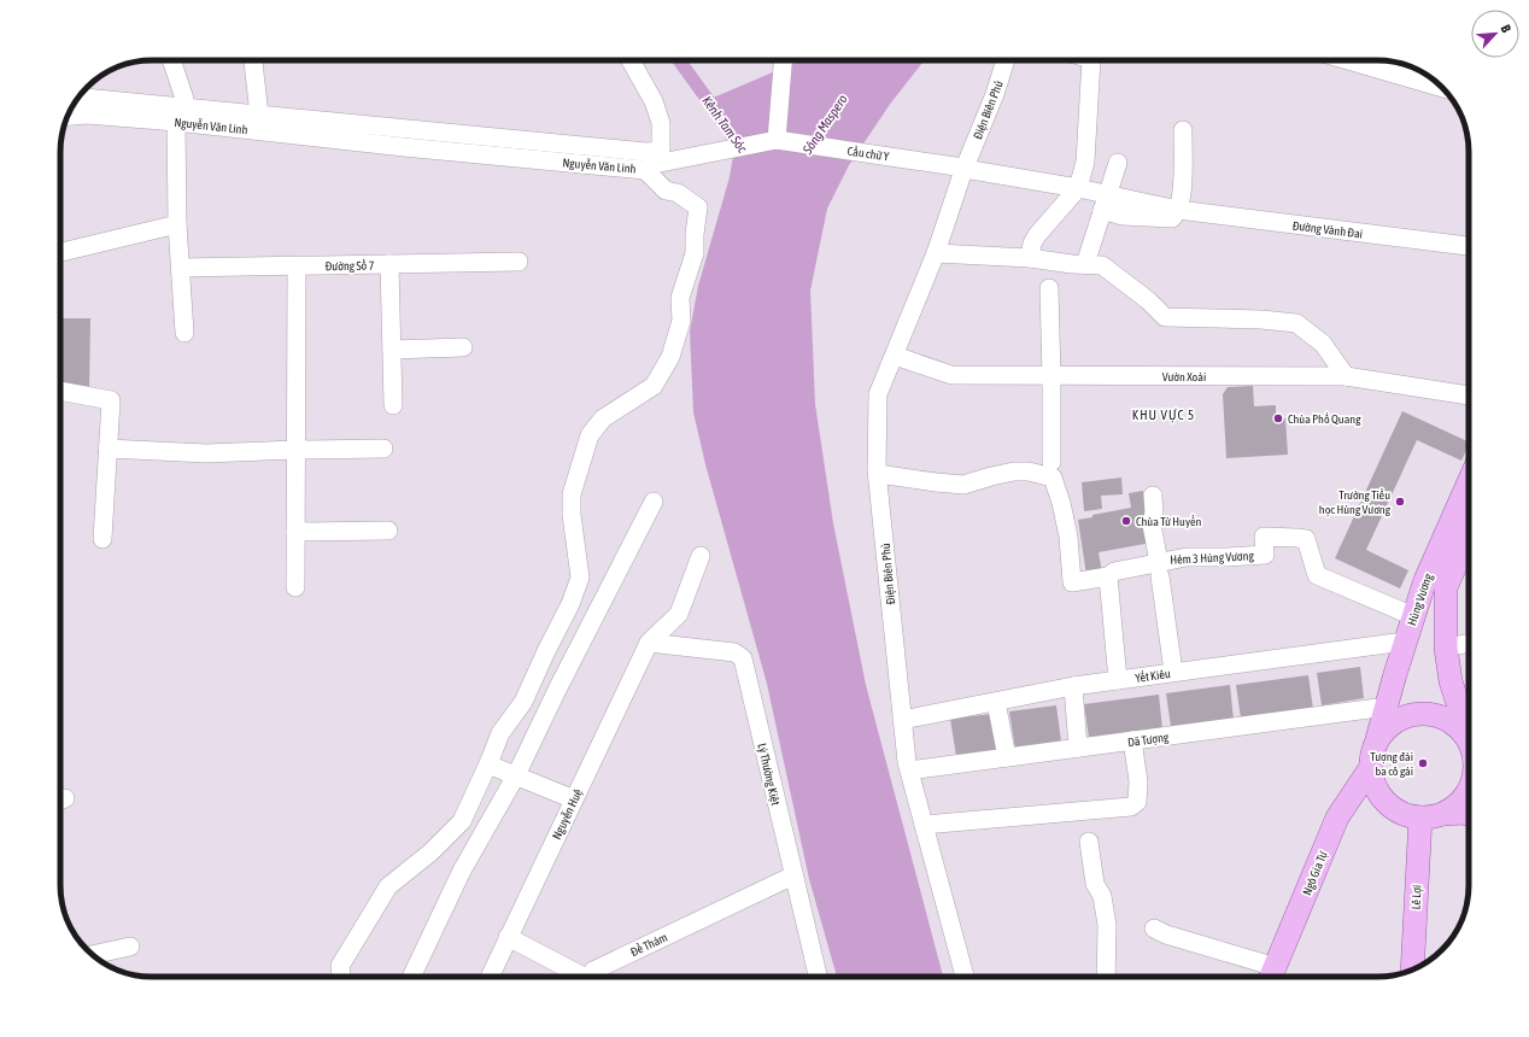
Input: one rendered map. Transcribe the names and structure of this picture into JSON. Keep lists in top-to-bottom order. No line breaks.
{"streets":{"main road":["Hùng Vương","Ngô Gia Tự","Lê Lợi"],"street":["Điện Biên Phủ","Nguyễn Văn Linh","Cầu chữ Y","Đường Vành Đai","Đường Số 7","Vườn Xoài","Hẻm 3 Hùng Vương","Yết Kiêu","Dã Tượng","Lý Thường Kiệt","Nguyễn Huệ","Đề Thám"]},"crossings":[["Điện Biên Phủ","Cầu chữ Y"],["Điện Biên Phủ","Vườn Xoài"],["Điện Biên Phủ","Hẻm 3 Hùng Vương"],["Điện Biên Phủ","Yết Kiêu"],["Điện Biên Phủ","Dã Tượng"],["Nguyễn Văn Linh","Cầu chữ Y"],["Cầu chữ Y","Đường Vành Đai"],["Hẻm 3 Hùng Vương","Hùng Vương"],["Hùng Vương","Yết Kiêu"],["Hùng Vương","Dã Tượng"],["Lý Thường Kiệt","Nguyễn Huệ"],["Lý Thường Kiệt","Đề Thám"],["Nguyễn Huệ","Đề Thám"]],"districts":["KHU VỰC 5"],"water":["Kênh Tam Sóc","Sông Maspero"],"places":["Chùa Phổ Quang","Trường Tiểu học Hùng Vương","Chùa Từ Huyền","Tượng đài ba cô gái"],"north":"top right"}
